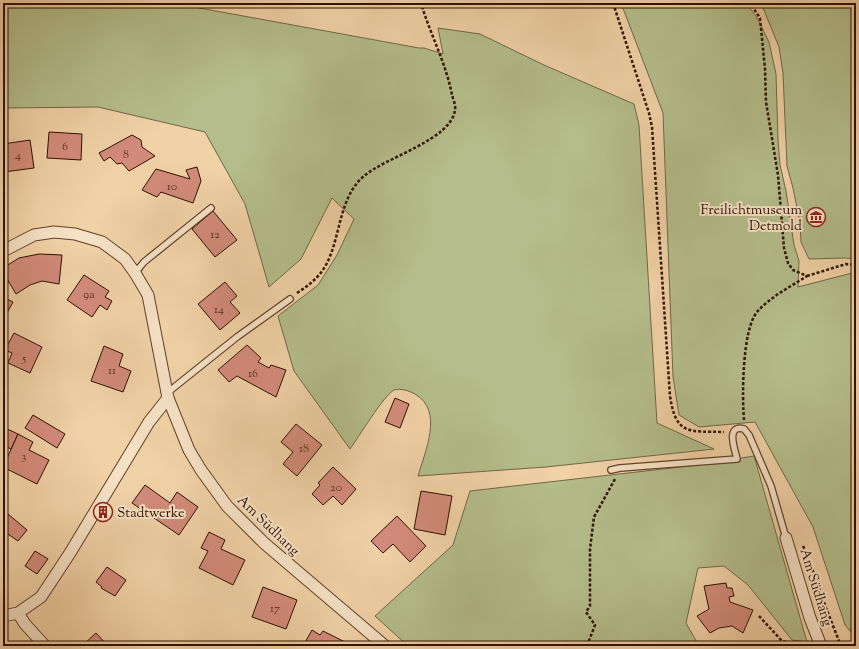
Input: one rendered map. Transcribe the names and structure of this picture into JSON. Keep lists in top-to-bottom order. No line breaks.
{"streets":{"street":["Am Südhang"]},"places":{"museum":["Freilichtmuseum Detmold"],"building":["Stadtwerke"]},"house_numbers":["6","8","4","10","12","9a","14","5","11","16","18","3","20","17"]}
